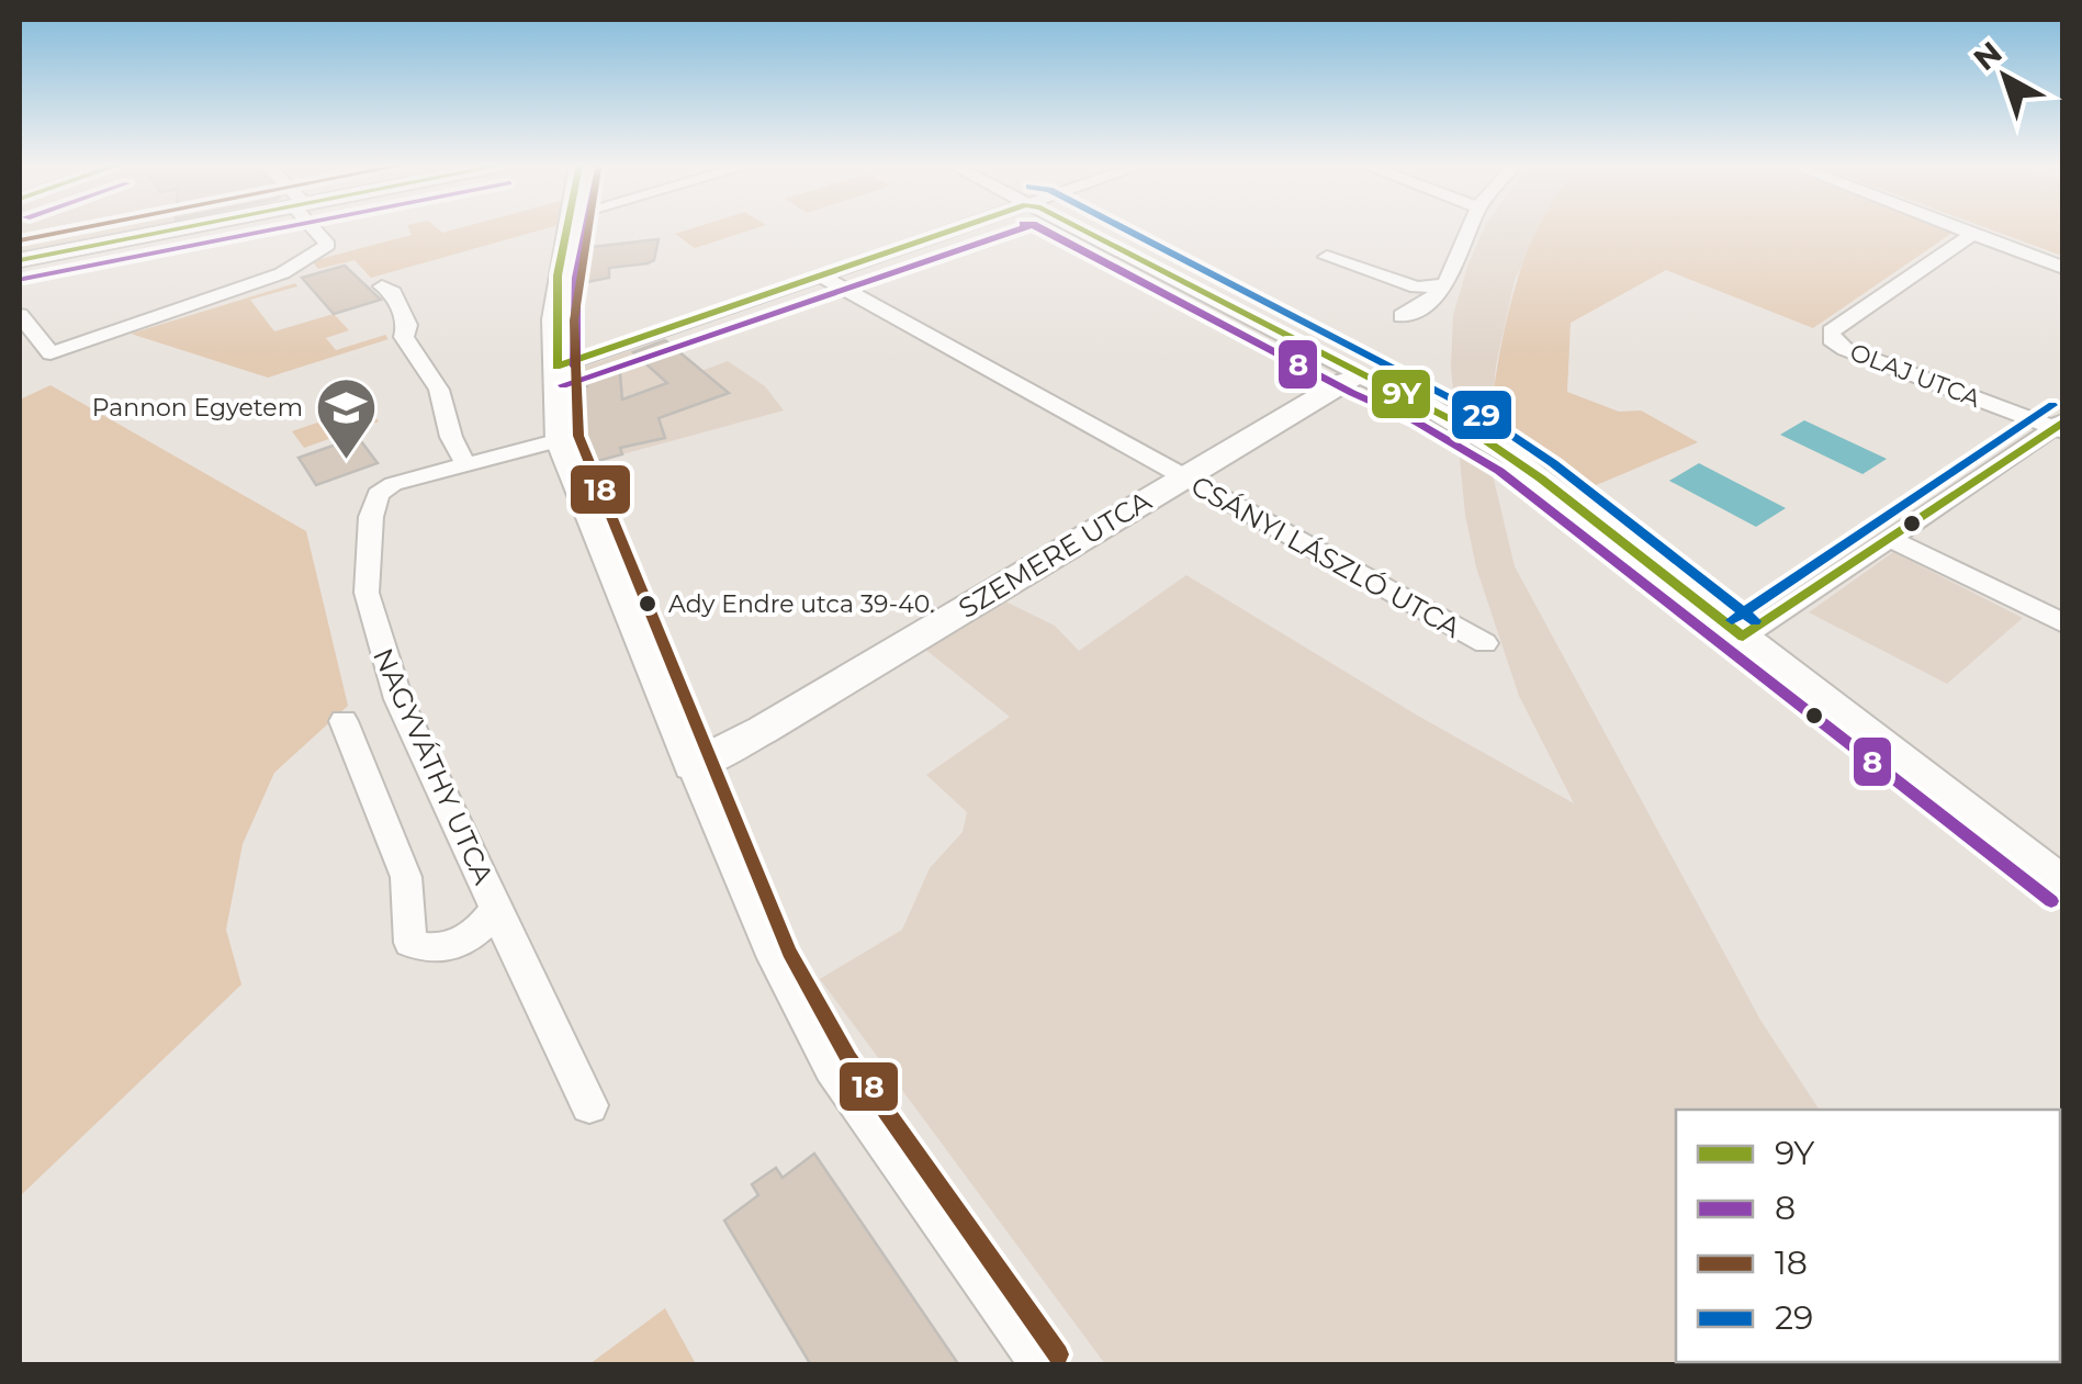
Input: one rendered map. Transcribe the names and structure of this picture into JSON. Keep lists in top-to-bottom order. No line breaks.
{"streets":{"main road":["SZEMERE UTCA"],"street":["OLAJ UTCA","CSÁNYI LÁSZLÓ UTCA","NAGYVÁTHY UTCA"]},"crossings":[["SZEMERE UTCA","CSÁNYI LÁSZLÓ UTCA"]],"places":{"school or university":["Pannon Egyetem"],"other":["Ady Endre utca 39-40."]},"lines":["transit line 9Y","transit line 8","transit line 18","transit line 29"],"legend":["9Y","8","18","29"],"north":"top left"}
